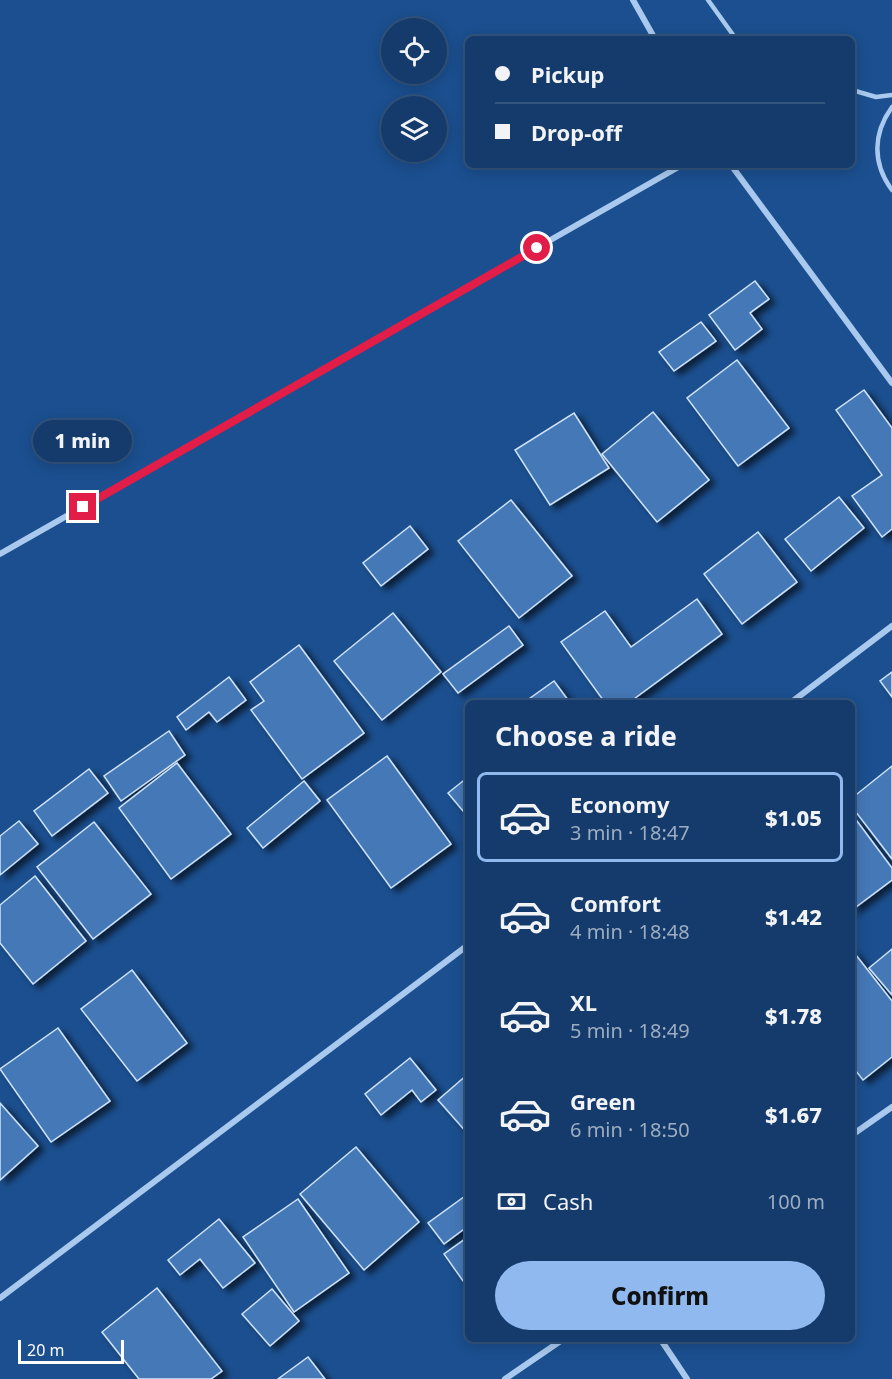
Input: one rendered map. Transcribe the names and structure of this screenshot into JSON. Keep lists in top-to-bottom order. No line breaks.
{"scale_bar":"20 m","page":{"banner":["Pickup","Drop-off"],"bubble":"1 min","heading":"Choose a ride","list":[{"name":"Economy","note":"3 min · 18:47","value":"$1.05"},{"name":"Comfort","note":"4 min · 18:48","value":"$1.42"},{"name":"XL","note":"5 min · 18:49","value":"$1.78"},{"name":"Green","note":"6 min · 18:50","value":"$1.67"}],"pay":["Cash","100 m"],"buttons":"Confirm","scale":"20 m"}}
